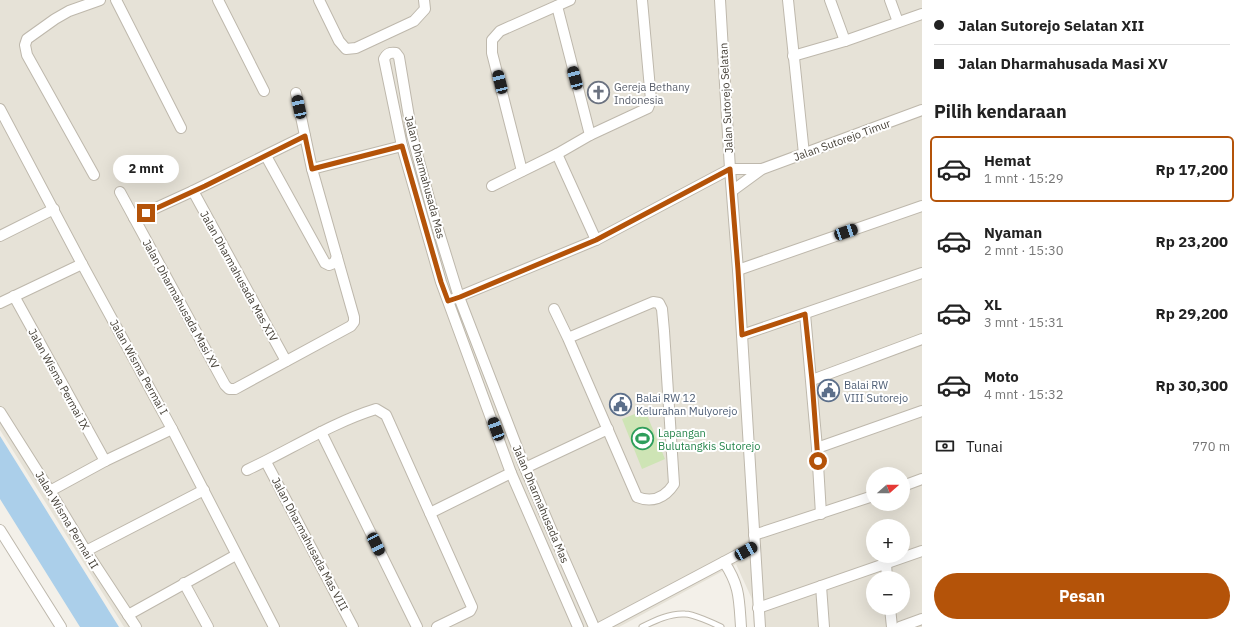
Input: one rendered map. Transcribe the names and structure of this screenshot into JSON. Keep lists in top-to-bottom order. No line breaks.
{"streets":{"street":["Jalan Sutorejo Selatan","Jalan Sutorejo Timur","Jalan Dharmahusada Mas","Jalan Dharmahusada Mas XIV","Jalan Dharmahusada Masi XV","Jalan Wisma Permai I","Jalan Wisma Permai IX","Jalan Wisma Permai II","Jalan Dharmahusada Mas VIII"]},"crossings":[["Jalan Sutorejo Selatan","Jalan Sutorejo Timur"],["Jalan Dharmahusada Mas XIV","Jalan Dharmahusada Masi XV"]],"places":{"church":["Gereja Bethany Indonesia"],"public building":["Balai RW VIII Sutorejo","Balai RW 12 Kelurahan Mulyorejo"],"sports":["Lapangan Bulutangkis Sutorejo"]},"north":"right","page":{"banner":["Jalan Sutorejo Selatan XII","Jalan Dharmahusada Masi XV"],"heading":"Pilih kendaraan","list":[{"name":"Hemat","note":"1 mnt · 15:29","value":"Rp 17,200"},{"name":"Nyaman","note":"2 mnt · 15:30","value":"Rp 23,200"},{"name":"XL","note":"3 mnt · 15:31","value":"Rp 29,200"},{"name":"Moto","note":"4 mnt · 15:32","value":"Rp 30,300"}],"bubble":"2 mnt","pay":["Tunai","770 m"],"map_buttons":["+","−"],"buttons":"Pesan"}}
